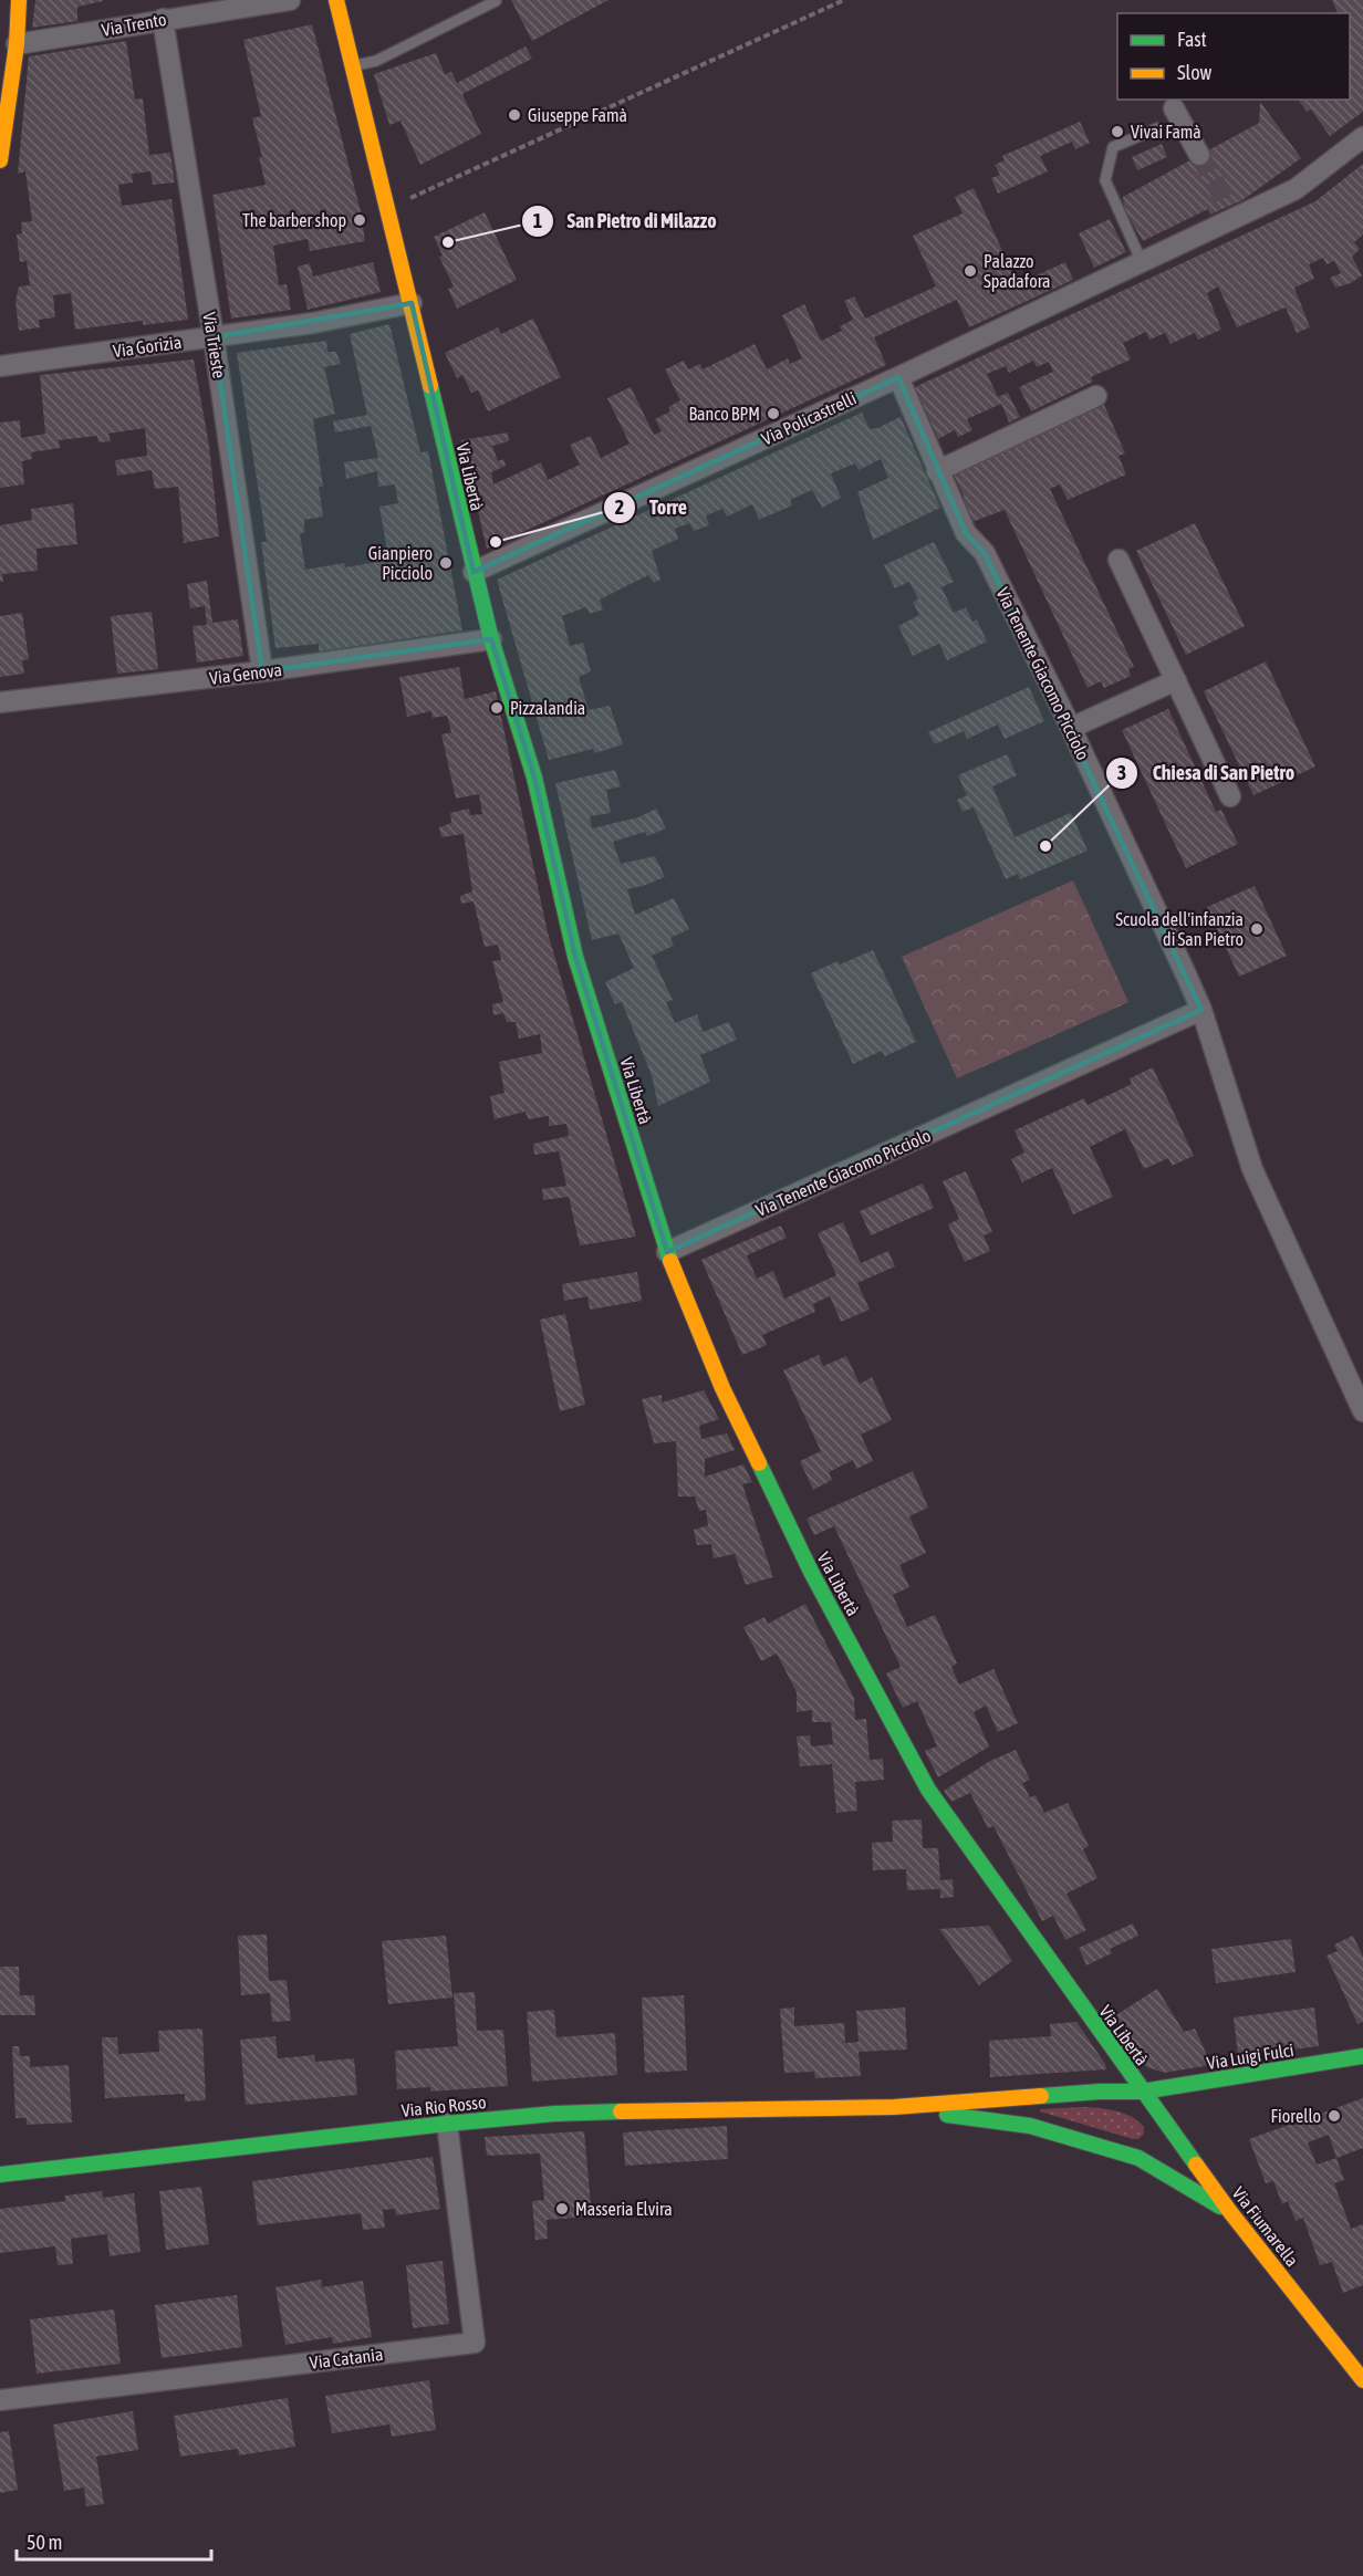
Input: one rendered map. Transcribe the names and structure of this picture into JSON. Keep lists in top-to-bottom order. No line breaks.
{"streets":{"street":["Via Trento","Via Trieste","Via Gorizia","Via Policastrelli","Via Libertà","Via Genova","Via Tenente Giacomo Picciolo","Via Luigi Fulci","Via Rio Rosso","Via Fiumarella","Via Catania"]},"crossings":[["Via Trento","Via Trieste"],["Via Trieste","Via Gorizia"],["Via Trieste","Via Genova"],["Via Gorizia","Via Libertà"],["Via Policastrelli","Via Libertà"],["Via Policastrelli","Via Tenente Giacomo Picciolo"],["Via Libertà","Via Genova"],["Via Libertà","Via Tenente Giacomo Picciolo"],["Via Libertà","Via Luigi Fulci"],["Via Libertà","Via Fiumarella"],["Via Luigi Fulci","Via Rio Rosso"],["Via Luigi Fulci","Via Fiumarella"],["Via Rio Rosso","Via Catania"]],"places":["Giuseppe Famà","Vivai Famà","The barber shop","San Pietro di Milazzo","Palazzo Spadafora","Banco BPM","Torre","Gianpiero Picciolo","Pizzalandia","Chiesa di San Pietro","Scuola dell'infanzia di San Pietro","Fiorello","Masseria Elvira"],"legend":["Fast","Slow"],"scale_bar":"50 m"}
